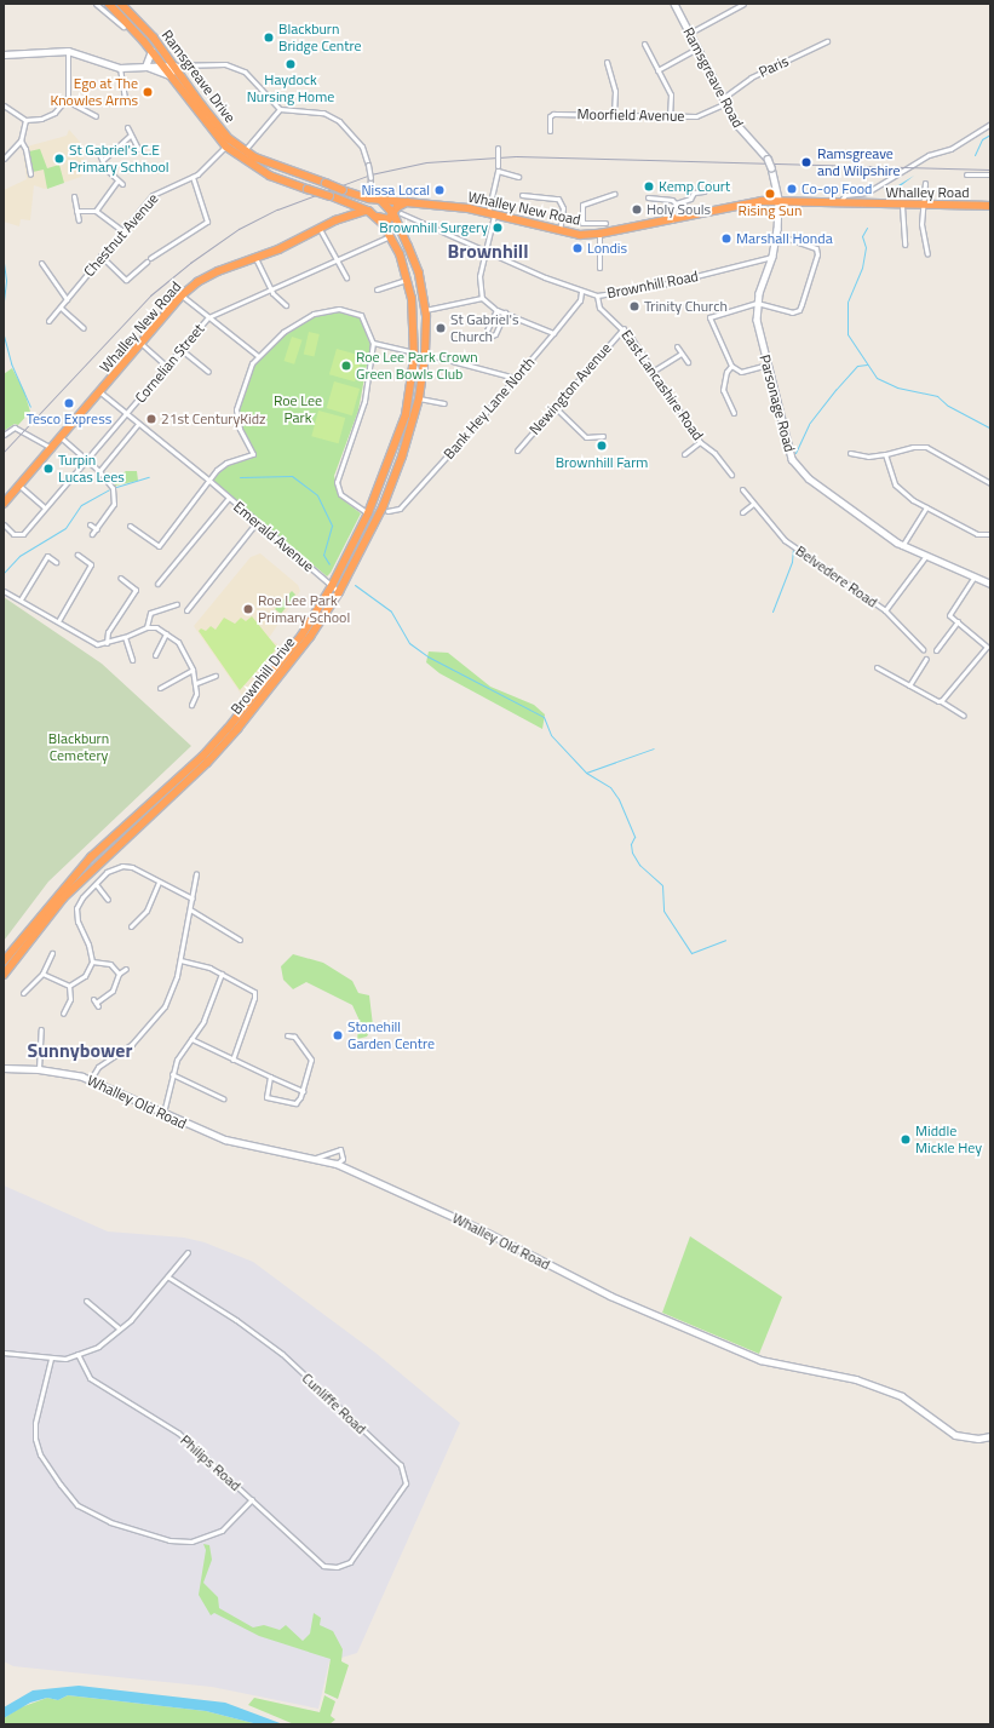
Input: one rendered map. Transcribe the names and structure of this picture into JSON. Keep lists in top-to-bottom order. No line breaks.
{"streets":{"highway":["Ramsgreave Drive","Whalley Road","Whalley New Road","Brownhill Drive"],"street":["Paris","Ramsgreave Road","Moorfield Avenue","Chestnut Avenue","Brownhill Road","Cornelian Street","East Lancashire Road","Newington Avenue","Parsonage Road","Bank Hey Lane North","Emerald Avenue","Belvedere Road","Whalley Old Road","Cunliffe Road","Philips Road"]},"crossings":[["Paris","Ramsgreave Road"],["Paris","Moorfield Avenue"],["Ramsgreave Drive","Whalley New Road"],["Ramsgreave Drive","Chestnut Avenue"],["Ramsgreave Drive","Brownhill Drive"],["Ramsgreave Road","Moorfield Avenue"],["Ramsgreave Road","Whalley New Road"],["Ramsgreave Road","Parsonage Road"],["Whalley Road","Whalley New Road"],["Whalley New Road","Parsonage Road"],["Whalley New Road","Emerald Avenue"],["Whalley New Road","Brownhill Drive"],["Brownhill Road","East Lancashire Road"],["Brownhill Road","Parsonage Road"],["Brownhill Road","Bank Hey Lane North"],["Cornelian Street","Emerald Avenue"],["Cornelian Street","Brownhill Drive"],["East Lancashire Road","Newington Avenue"],["Emerald Avenue","Brownhill Drive"],["Cunliffe Road","Philips Road"]],"districts":["Brownhill","Sunnybower"],"parks":["Roe Lee Park","Blackburn Cemetery"],"places":["Blackburn Bridge Centre","Haydock Nursing Home","Ego at The Knowles Arms","St Gabriel's C.E Primary Schhool","Ramsgreave and Wilpshire","Kemp Court","Co-op Food","Nissa Local","Rising Sun","Holy Souls","Brownhill Surgery","Marshall Honda","Londis","Trinity Church","St Gabriel's Church","Roe Lee Park Crown Green Bowls Club","Tesco Express","21st CenturyKidz","Brownhill Farm","Turpin Lucas Lees","Roe Lee Park Primary School","Stonehill Garden Centre","Middle Mickle Hey"]}
